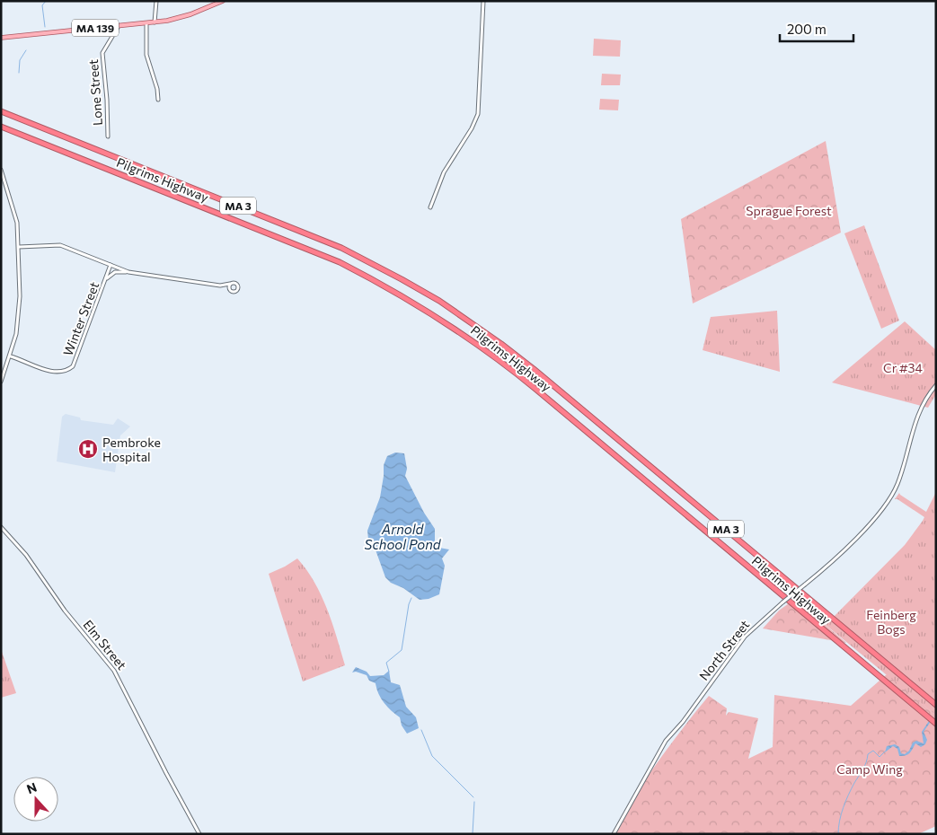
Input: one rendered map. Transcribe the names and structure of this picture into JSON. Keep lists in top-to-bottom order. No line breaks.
{"streets":{"highway":["Pilgrims Highway","MA 3"],"main road":["MA 139"],"street":["Lone Street","Winter Street","Elm Street","North Street"]},"crossings":[["MA 139","Lone Street"]],"water":["Arnold School Pond"],"parks":["Sprague Forest","Cr #34","Feinberg Bogs","Camp Wing"],"places":{"hospital":["Pembroke Hospital"]},"scale_bar":"200 m","north":"top"}
